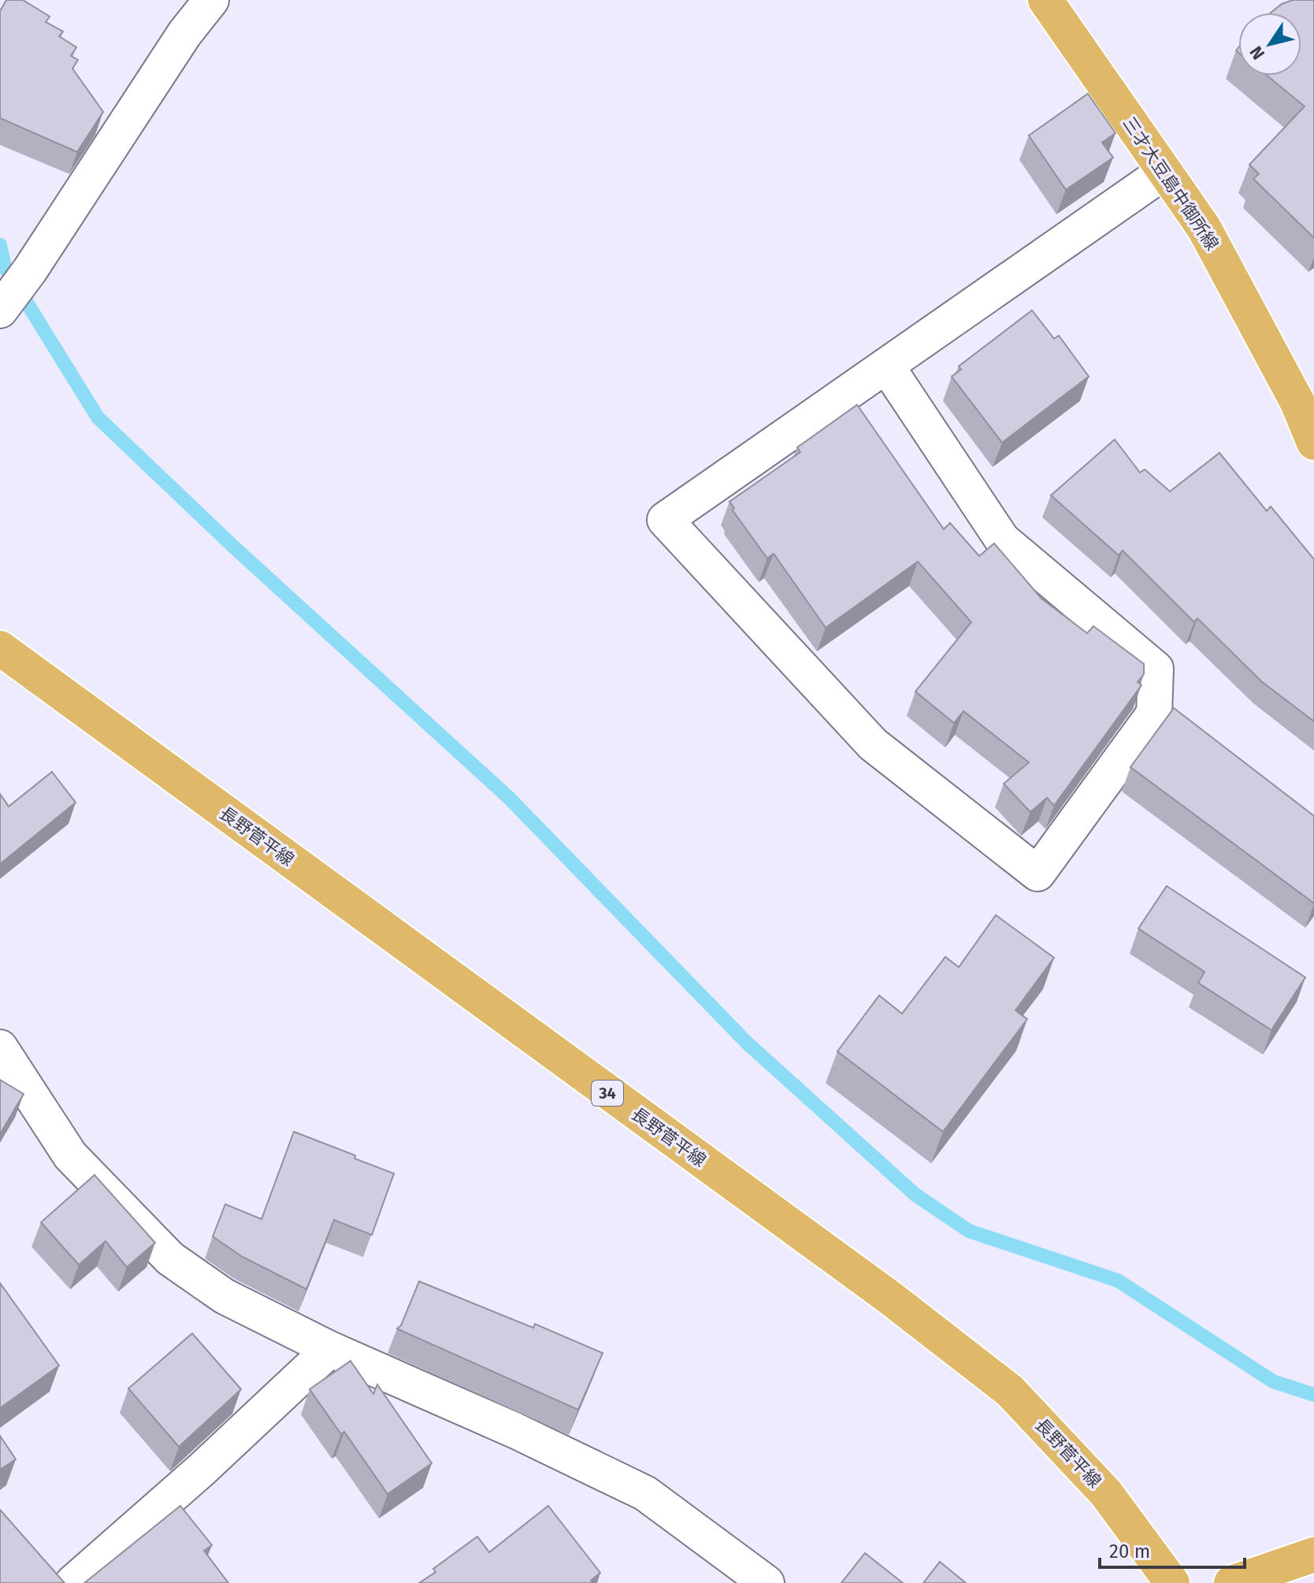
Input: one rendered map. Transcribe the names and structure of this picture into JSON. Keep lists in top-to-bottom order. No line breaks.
{"streets":{"main road":["三才大豆島中御所線","長野菅平線","34"]},"scale_bar":"20 m","north":"bottom left"}
